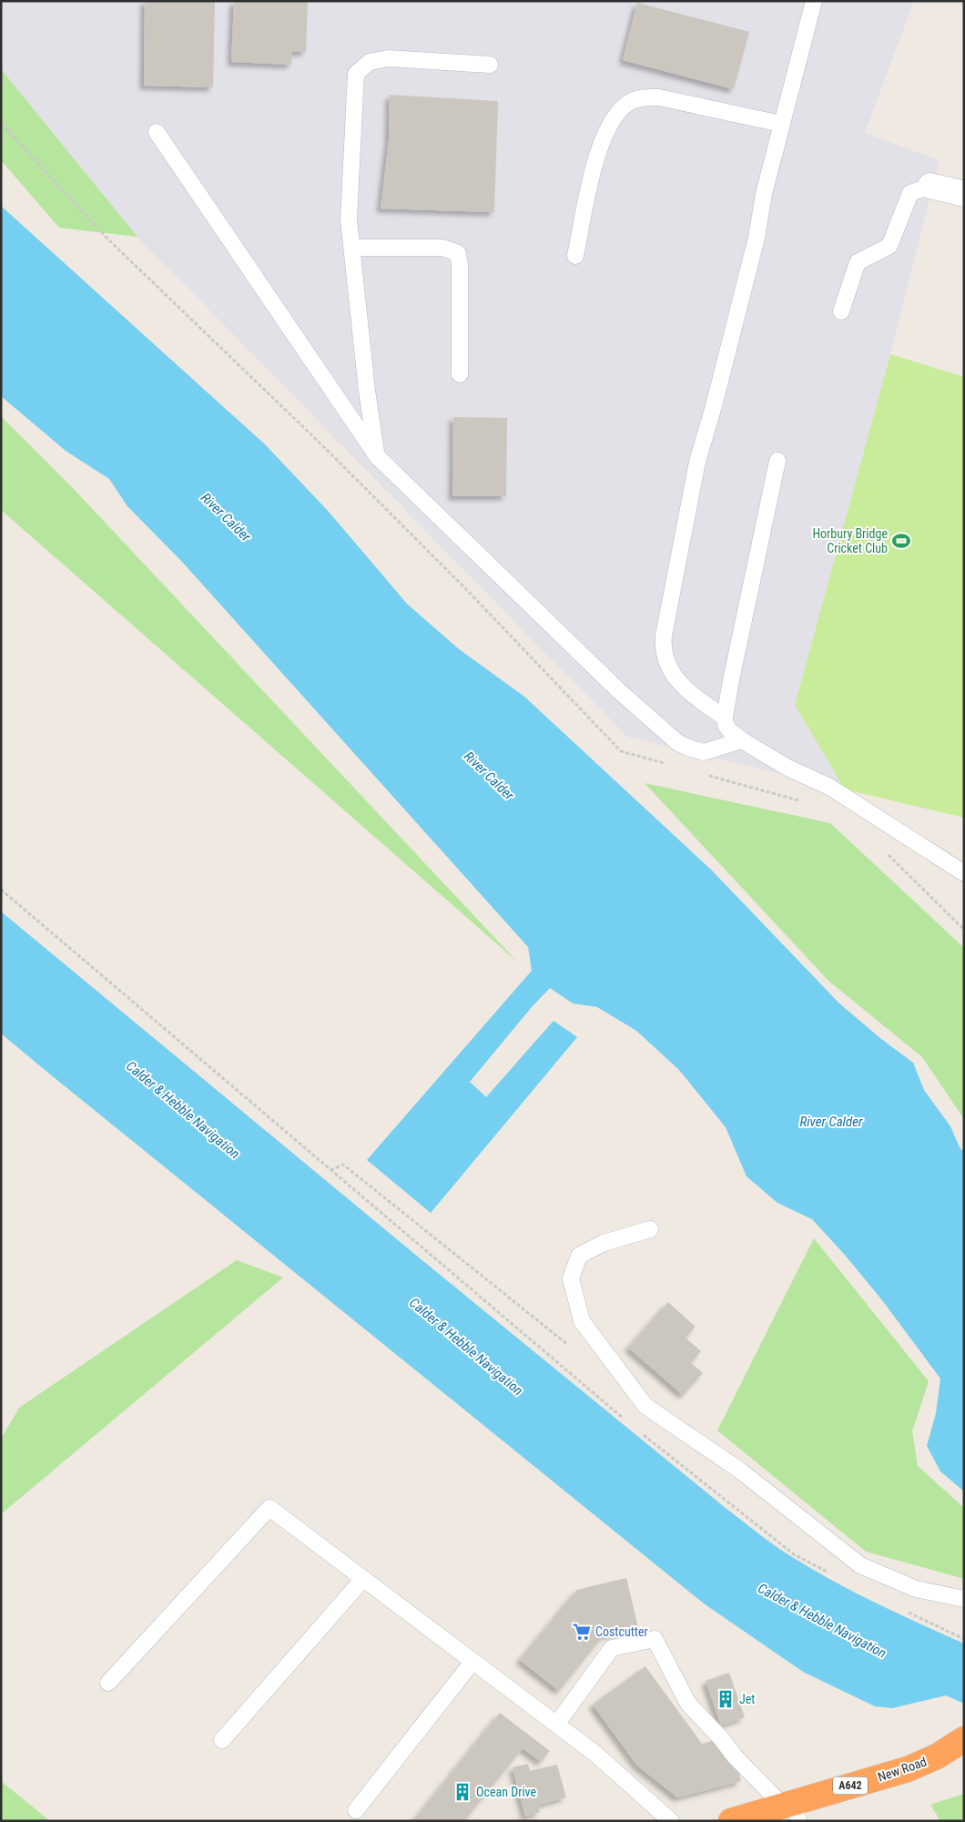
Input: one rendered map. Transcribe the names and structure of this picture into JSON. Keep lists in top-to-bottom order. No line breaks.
{"streets":{"highway":["New Road","A642"]},"water":["River Calder","Calder & Hebble Navigation"],"places":{"sports":["Horbury Bridge Cricket Club"],"supermarket":["Costcutter"],"building":["Jet","Ocean Drive"]}}
